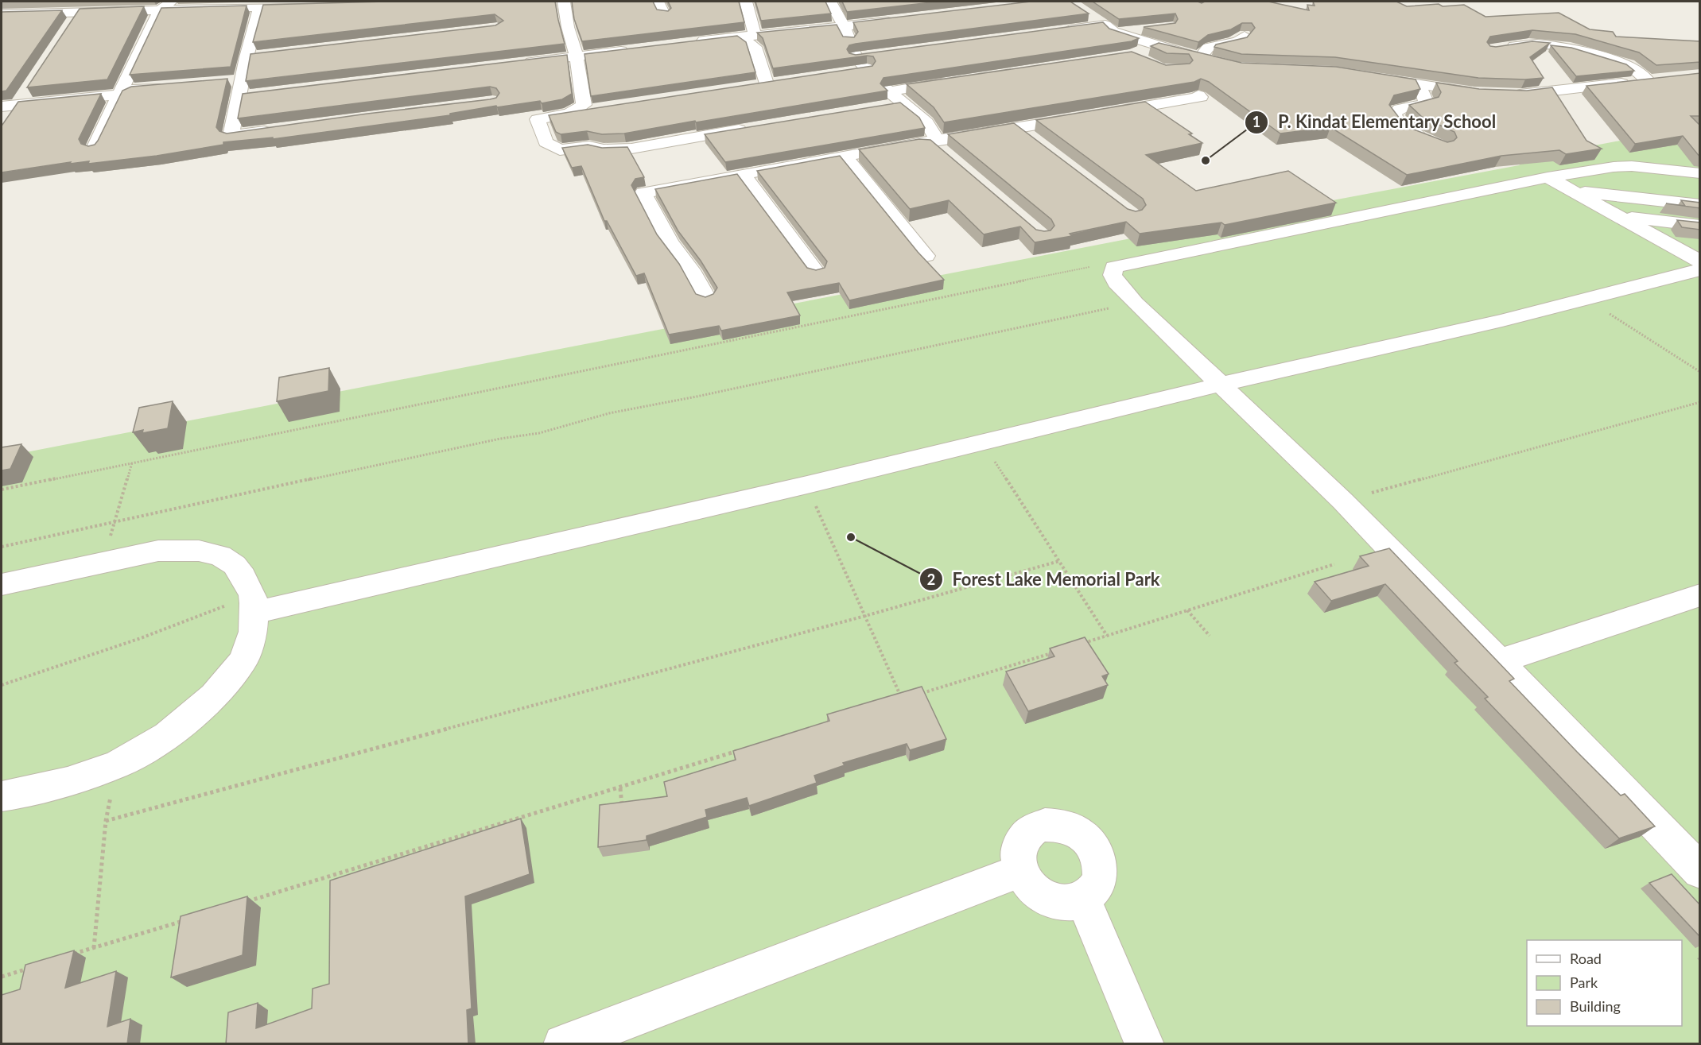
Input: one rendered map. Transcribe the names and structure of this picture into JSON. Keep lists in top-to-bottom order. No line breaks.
{"places":["P. Kindat Elementary School","Forest Lake Memorial Park"],"legend":["Road","Park","Building"]}
